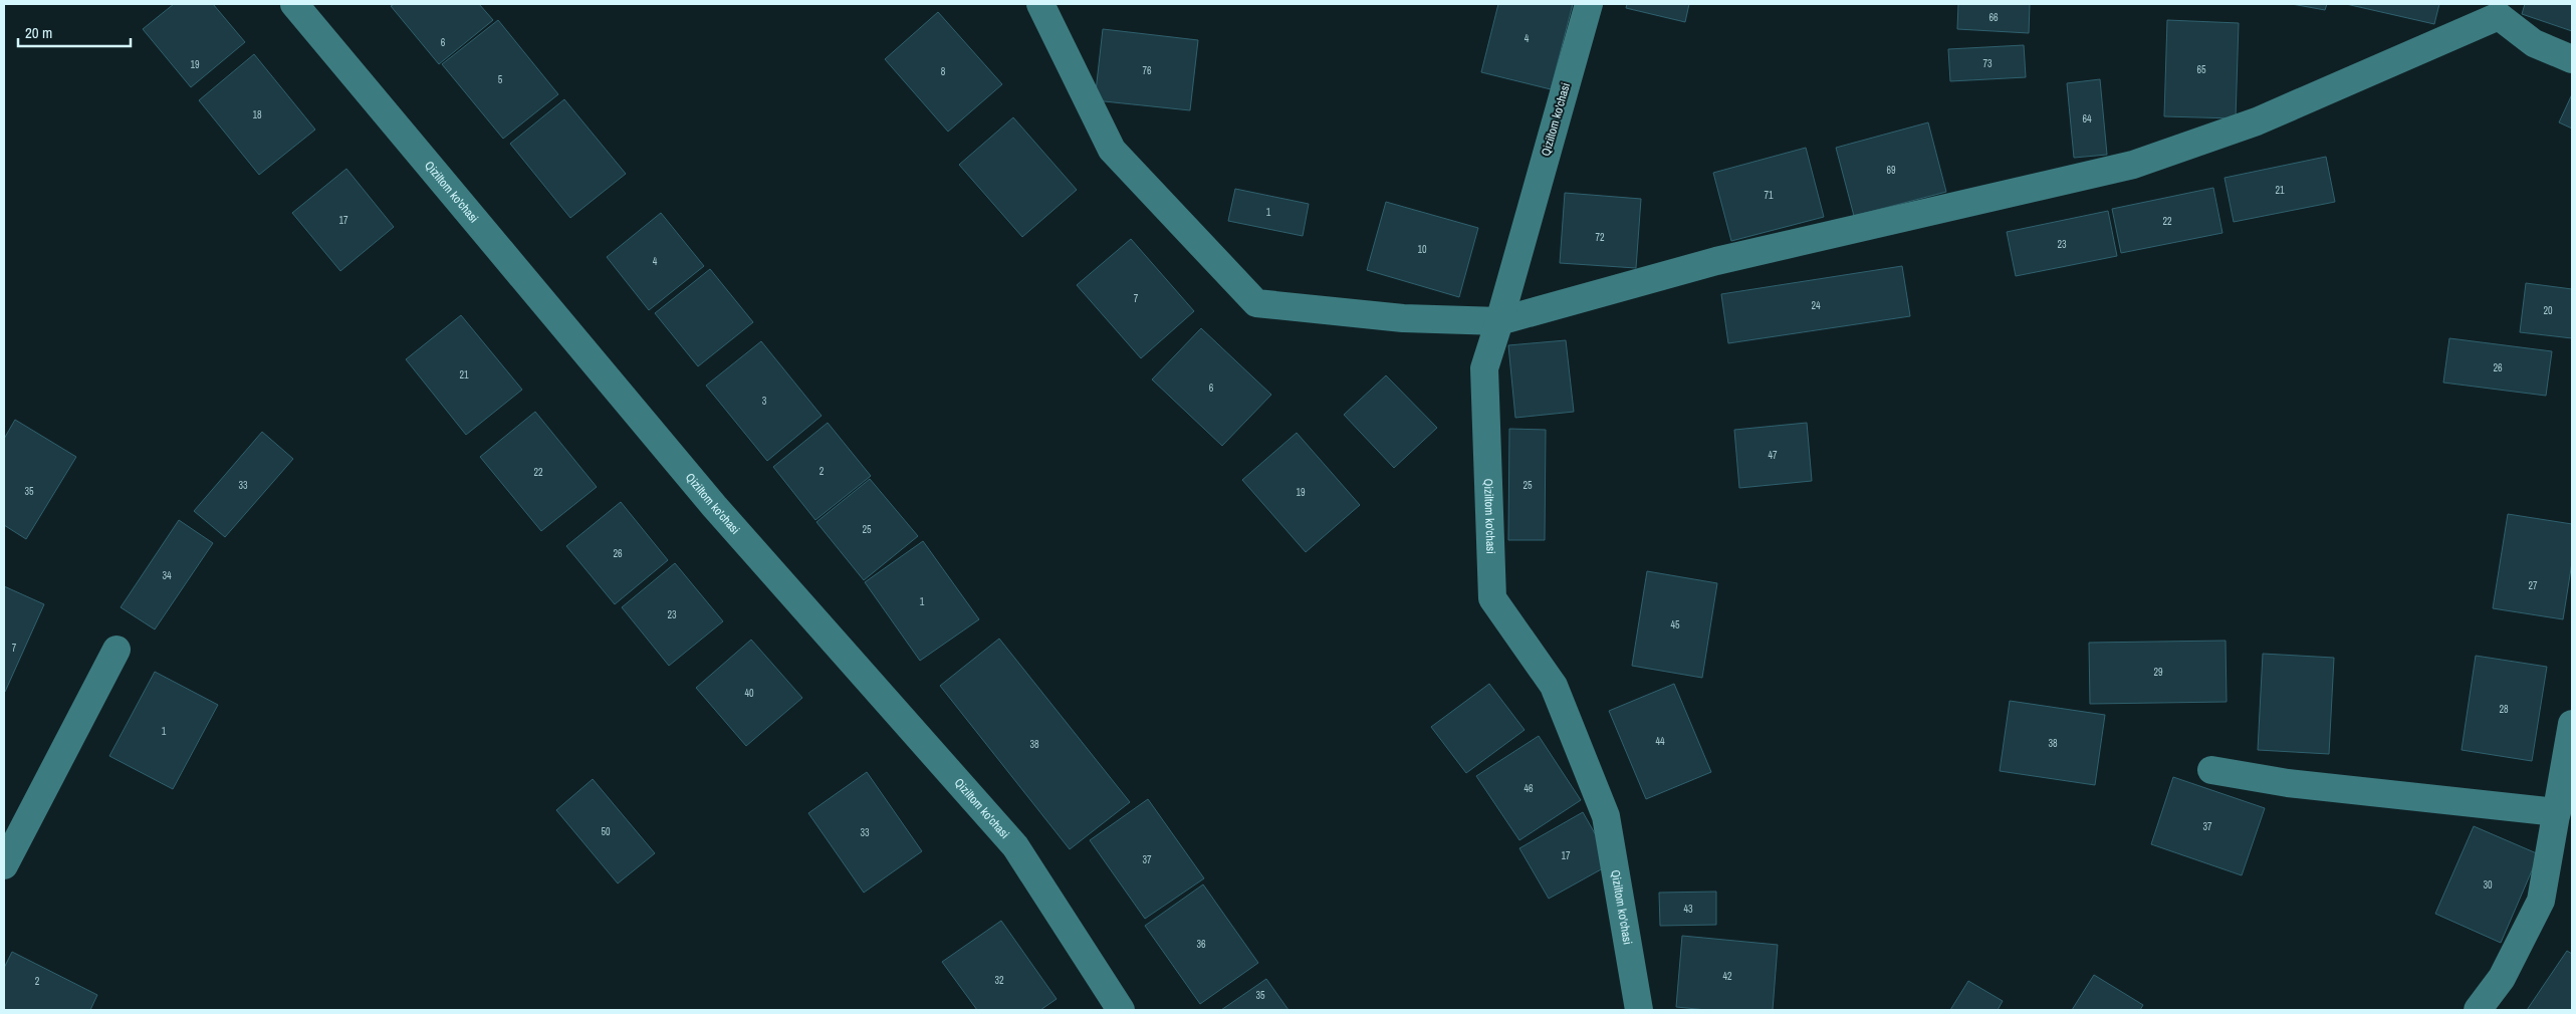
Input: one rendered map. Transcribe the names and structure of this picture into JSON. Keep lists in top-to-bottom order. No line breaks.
{"streets":{"street":["Qiziltom ko'chasi"]},"house_numbers":["66","4","6","73","19","65","76","8","5","18","64","69","21","71","1","17","22","72","23","10","4","7","24","20","26","21","6","3","47","2","22","33","25","35","19","25","26","34","27","1","23","45","7","29","40","28","1","44","38","38","46","37","50","33","17","37","30","43","36","42","32","2","35"],"scale_bar":"20 m"}
